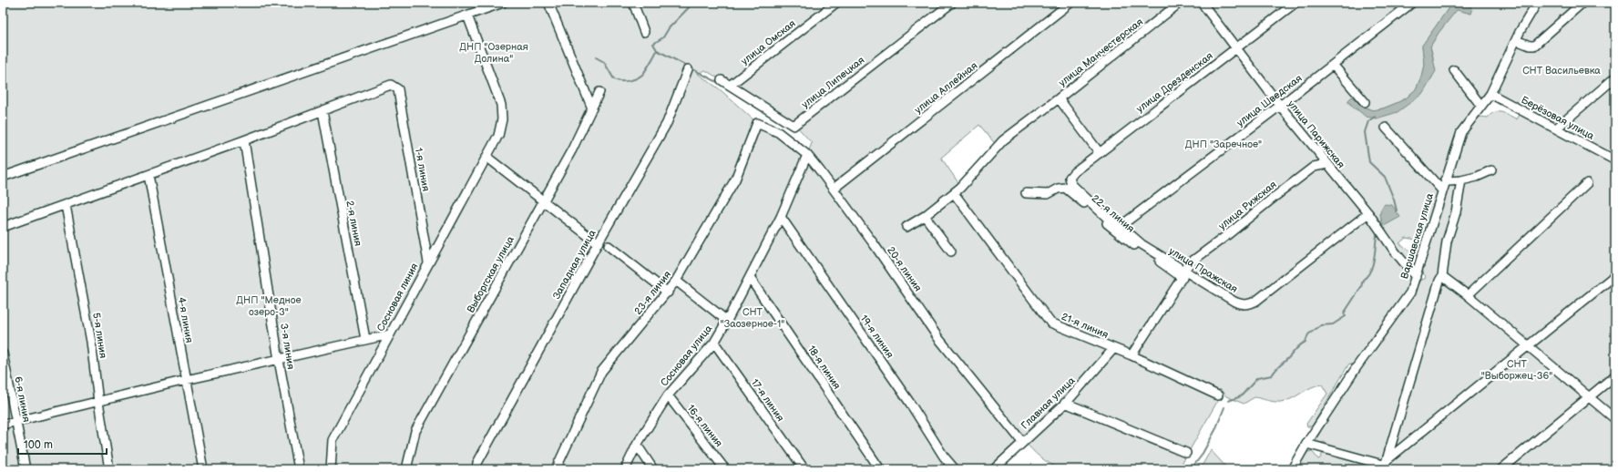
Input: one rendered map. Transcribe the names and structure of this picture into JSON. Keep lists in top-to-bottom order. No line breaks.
{"streets":{"street":["улица Омская","улица Манчестерская","улица Липецкая","улица Дрезденская","улица Аллейная","улица Шведская","Берёзовая улица","улица Парижская","1-я линия","улица Рижская","22-я линия","2-я линия","Варшавская улица","Западная улица","20-я линия","улица Пражская","Выборгская улица","23-я линия","Сосновая линия","4-я линия","21-я линия","5-я линия","19-я линия","3-я линия","Сосновая улица","18-я линия","6-я линия","17-я линия","Главная улица","16-я линия"]},"crossings":[["улица Омская","улица Липецкая"],["улица Манчестерская","21-я линия"],["улица Дрезденская","улица Парижская"],["улица Дрезденская","улица Пражская"],["улица Аллейная","20-я линия"],["улица Шведская","улица Парижская"],["улица Шведская","улица Пражская"],["Берёзовая улица","Варшавская улица"],["улица Парижская","улица Рижская"],["улица Парижская","Варшавская улица"],["улица Парижская","улица Пражская"],["1-я линия","2-я линия"],["1-я линия","Сосновая линия"],["улица Рижская","22-я линия"],["улица Рижская","улица Пражская"],["улица Рижская","21-я линия"],["22-я линия","улица Пражская"],["20-я линия","23-я линия"],["20-я линия","Сосновая улица"],["20-я линия","Главная улица"],["21-я линия","Главная улица"],["19-я линия","Сосновая улица"],["Сосновая улица","18-я линия"],["Сосновая улица","17-я линия"],["Сосновая улица","16-я линия"]],"parks":["ДНП \"Озерная Долина\"","СНТ Васильевка","ДНП \"Заречное\"","ДНП \"Медное озеро-3\"","СНТ \"Заозерное-1\"","СНТ \"Выборжец-36\""],"scale_bar":"100 m"}
